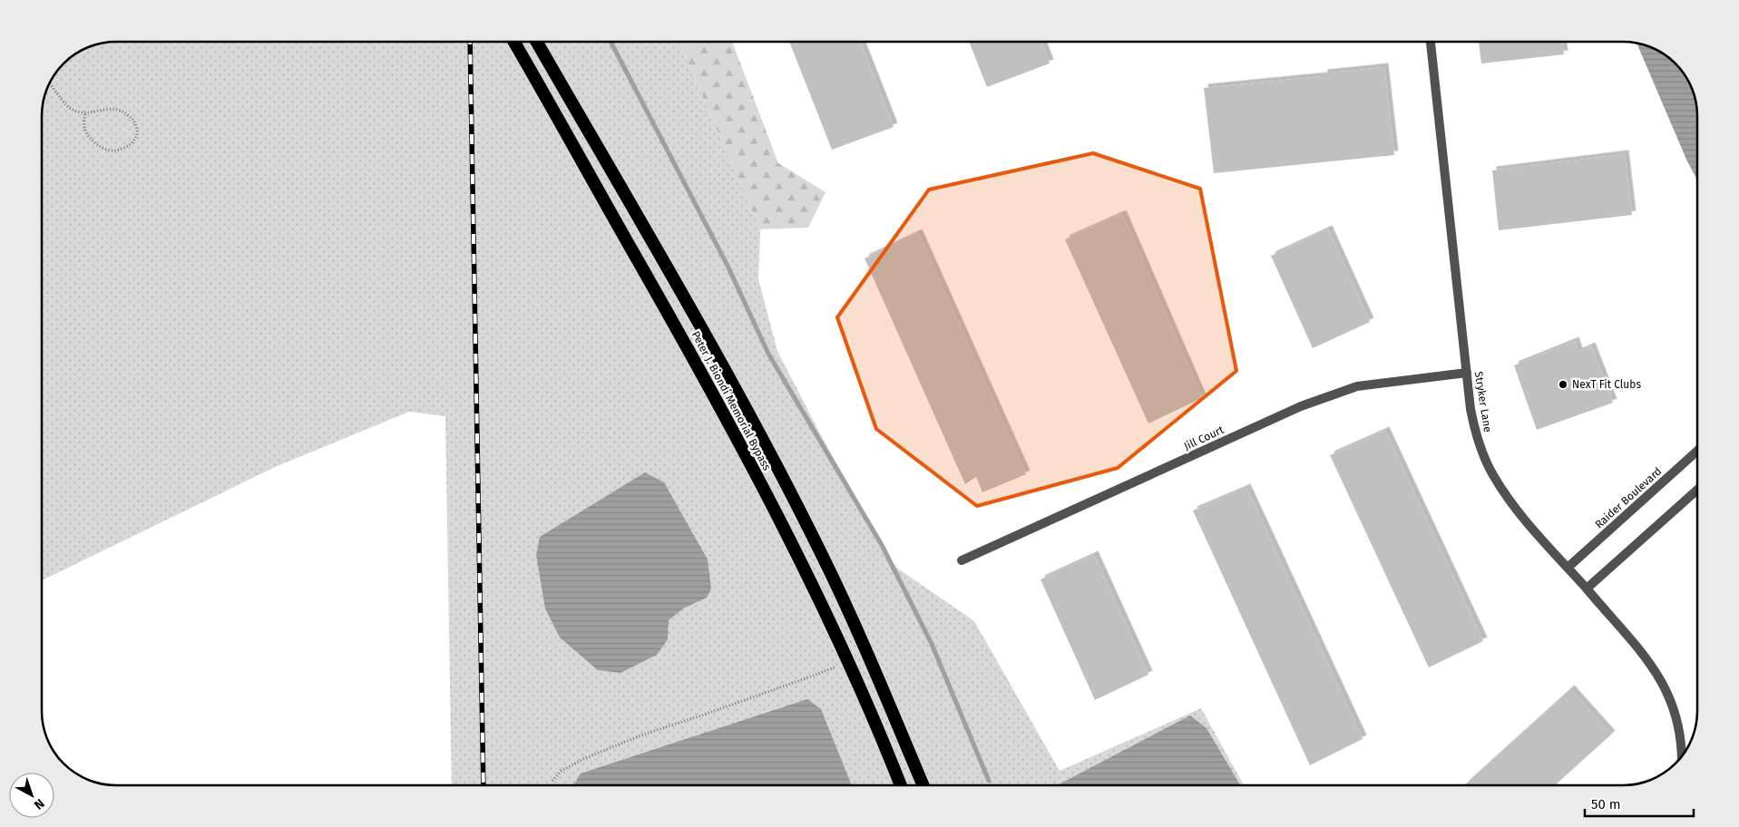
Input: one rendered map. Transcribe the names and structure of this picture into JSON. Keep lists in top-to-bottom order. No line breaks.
{"streets":{"highway":["Peter J. Biondi Memorial Bypass"],"street":["Stryker Lane","Jill Court","Raider Boulevard"]},"crossings":[["Stryker Lane","Jill Court"],["Stryker Lane","Raider Boulevard"]],"places":["NexT Fit Clubs"],"scale_bar":"50 m","north":"bottom right"}
